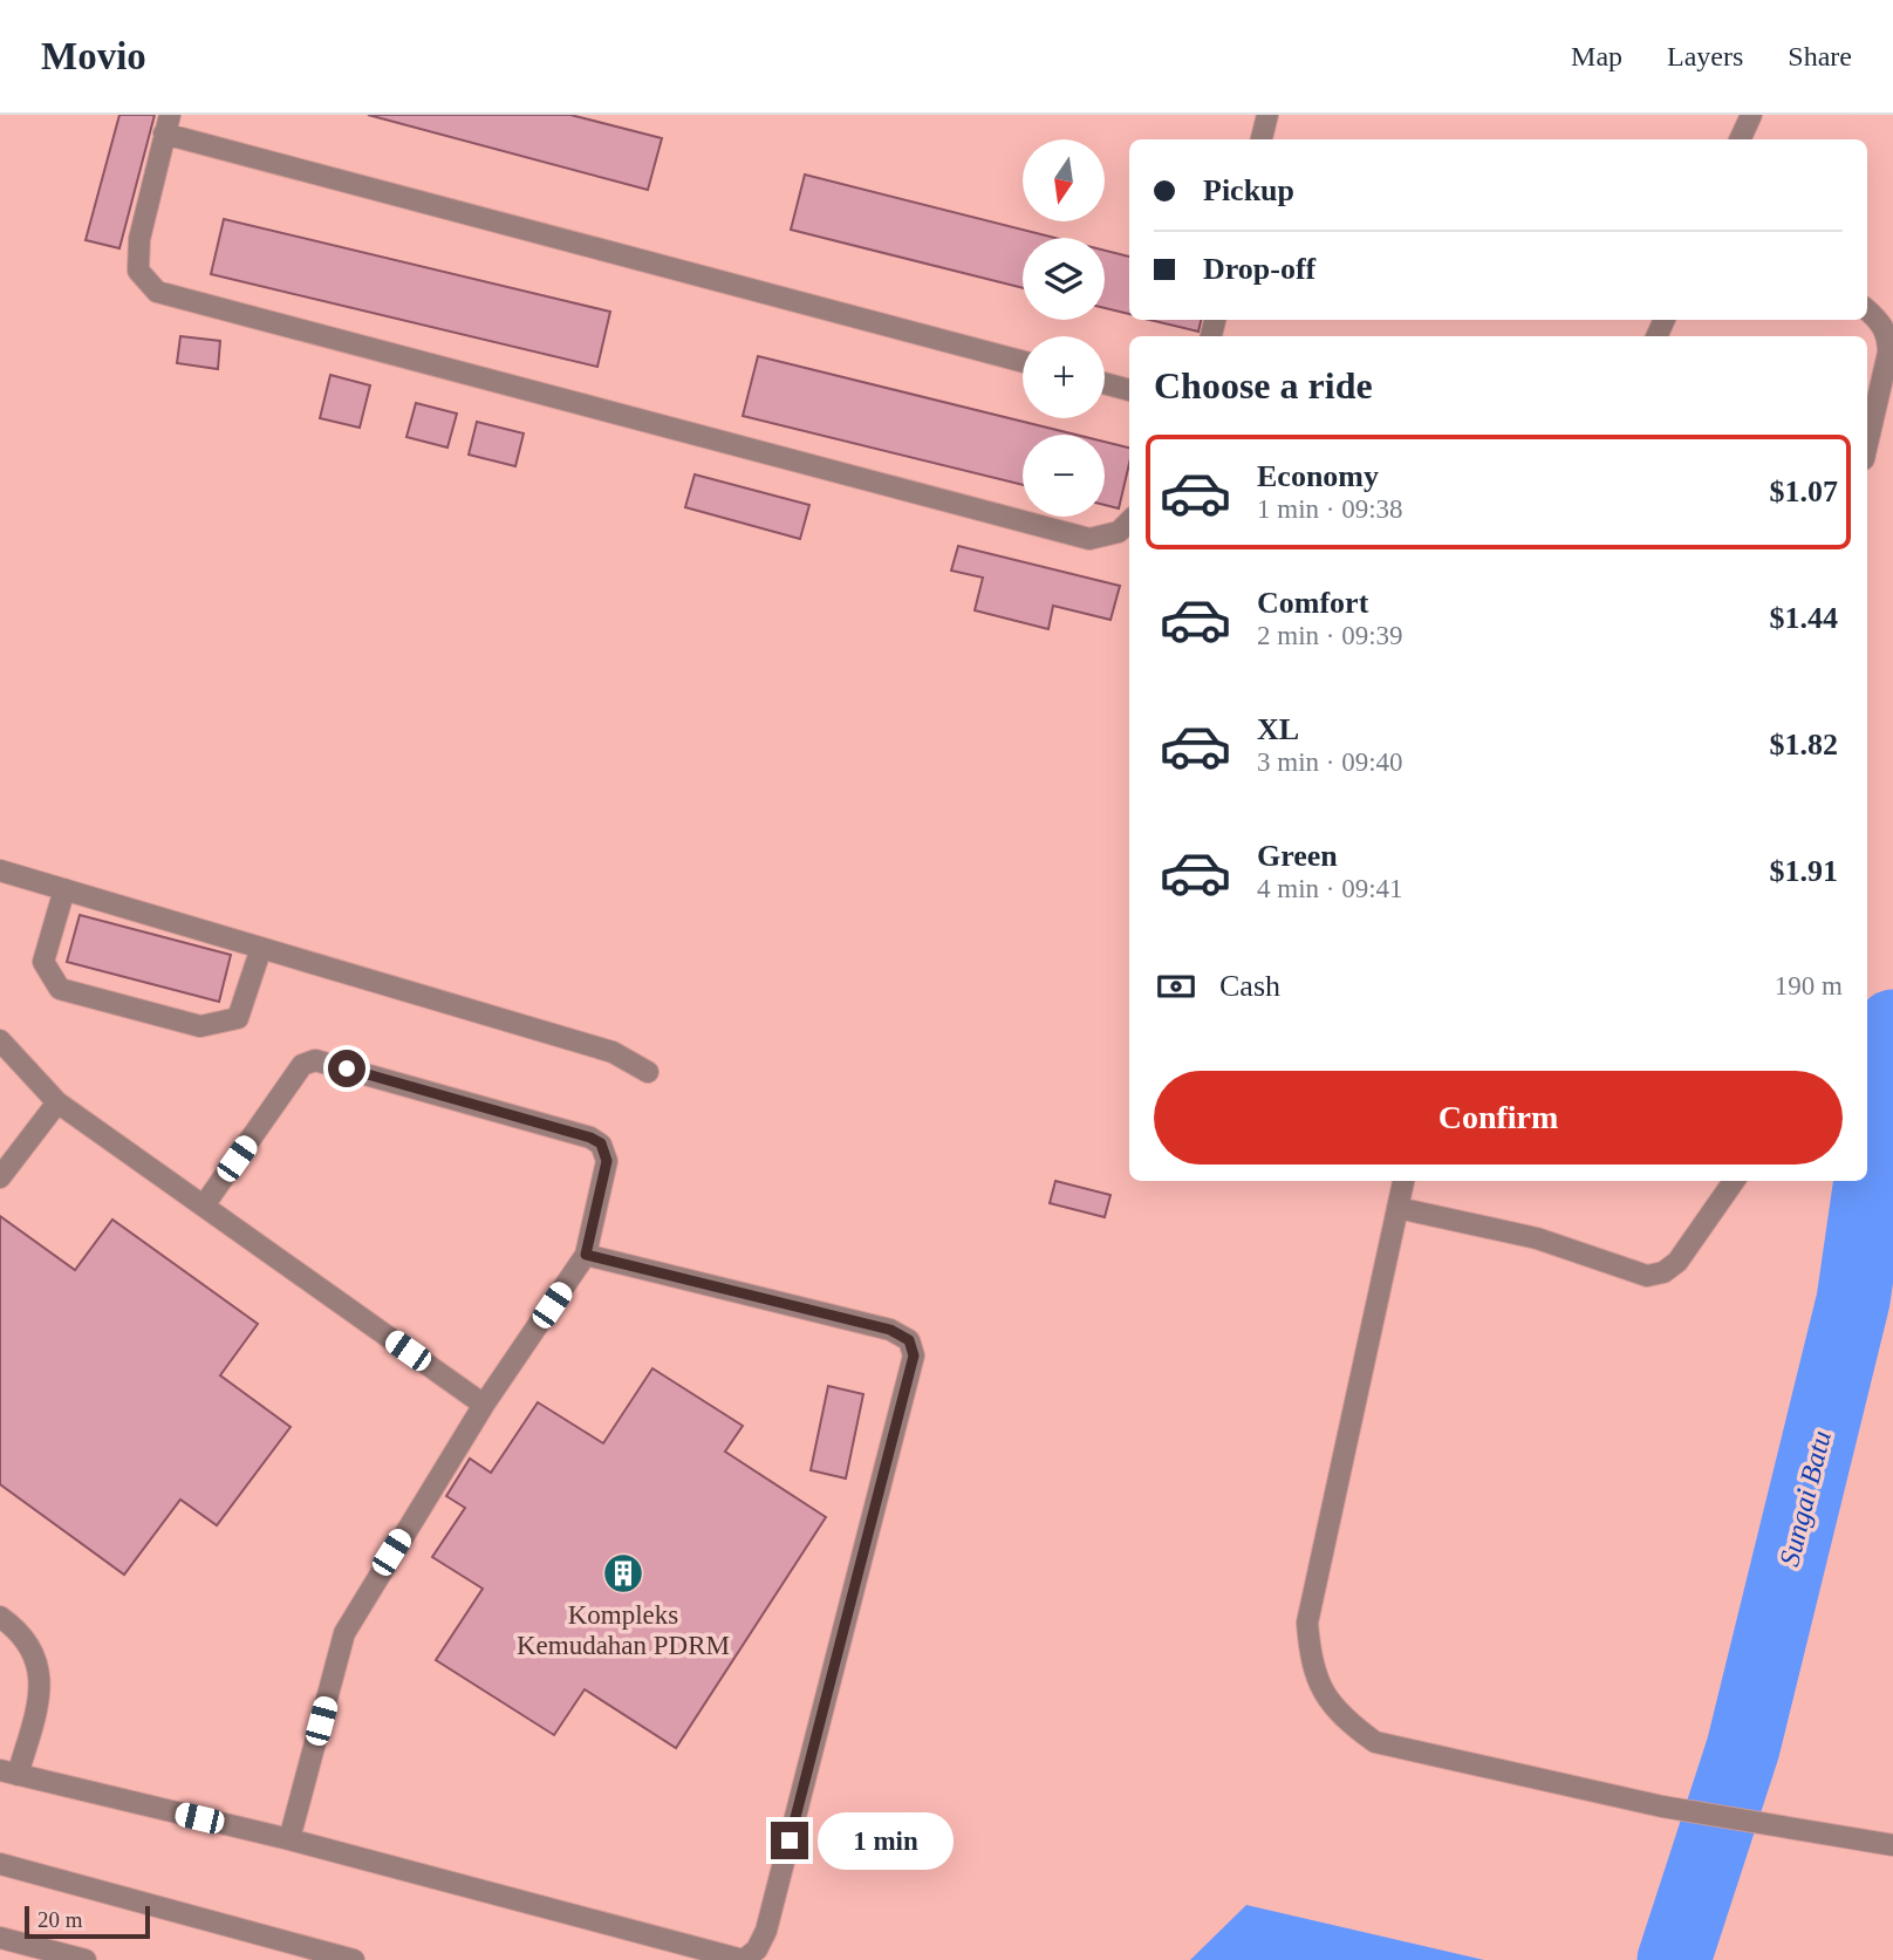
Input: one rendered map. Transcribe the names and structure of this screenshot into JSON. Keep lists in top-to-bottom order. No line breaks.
{"water":["Sungai Batu"],"places":{"building":["Kompleks Kemudahan PDRM"]},"scale_bar":"20 m","north":"bottom","page":{"header":"Movio","nav":["Map","Layers","Share"],"map_buttons":["+","−"],"banner":["Pickup","Drop-off"],"heading":"Choose a ride","list":[{"name":"Economy","note":"1 min · 09:38","value":"$1.07"},{"name":"Comfort","note":"2 min · 09:39","value":"$1.44"},{"name":"XL","note":"3 min · 09:40","value":"$1.82"},{"name":"Green","note":"4 min · 09:41","value":"$1.91"}],"pay":["Cash","190 m"],"buttons":"Confirm","bubble":"1 min","scale":"20 m"}}
